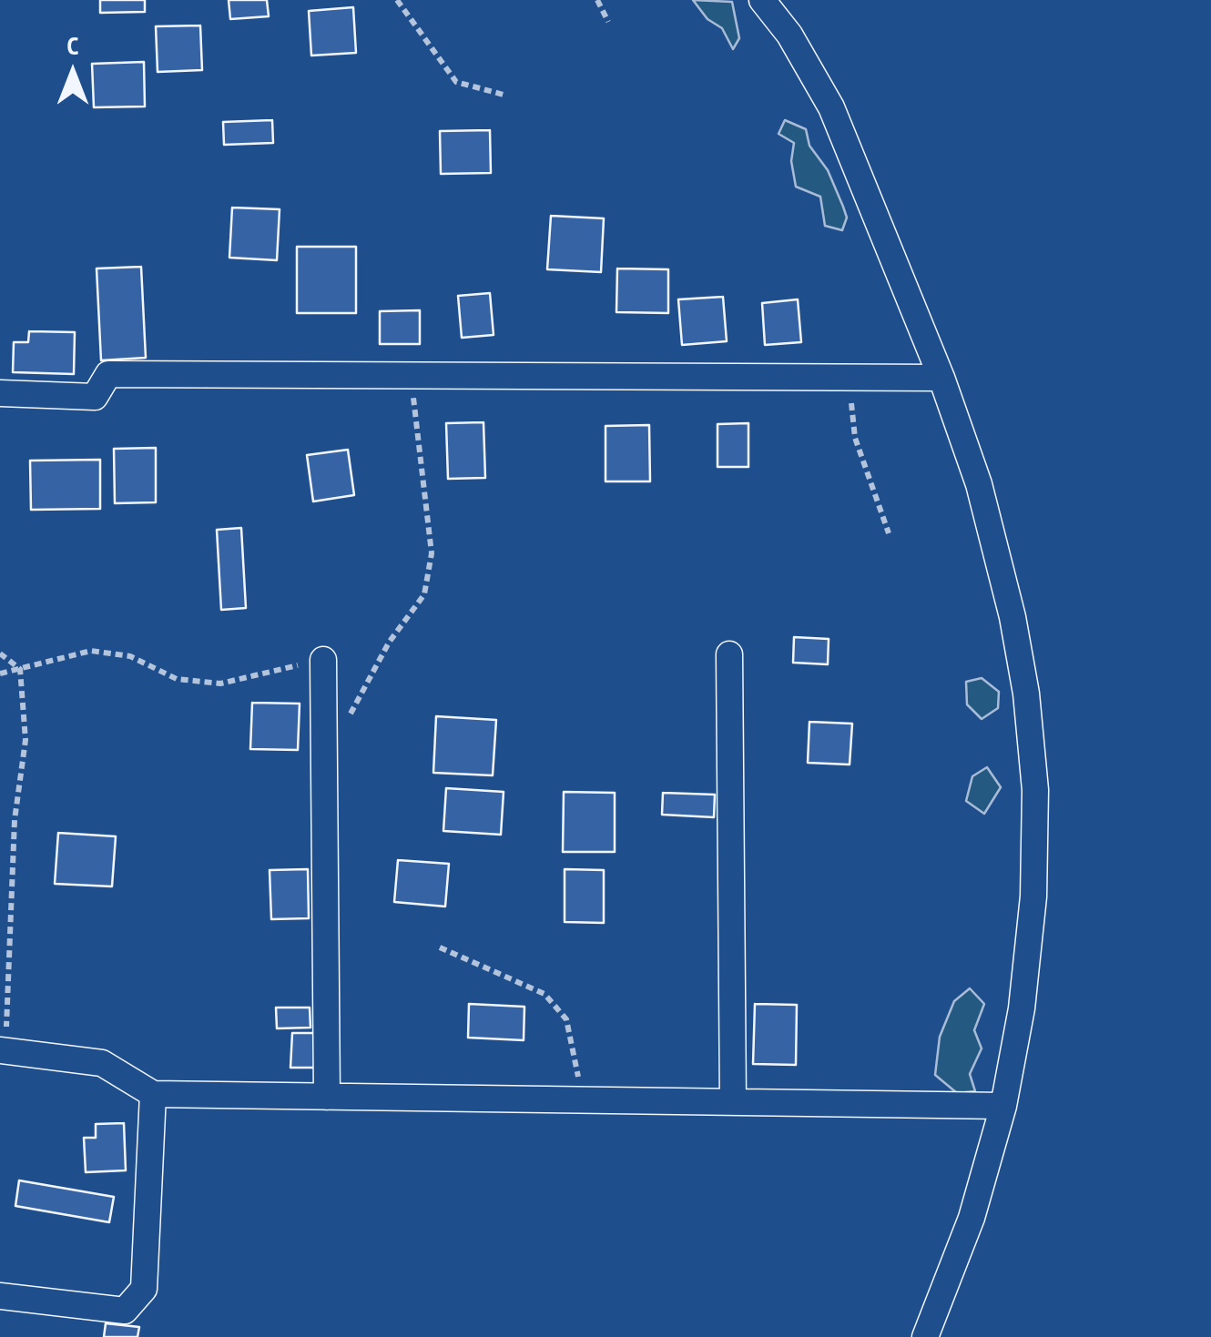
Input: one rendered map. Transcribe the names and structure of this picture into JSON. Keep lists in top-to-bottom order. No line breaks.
{"north":"top"}
